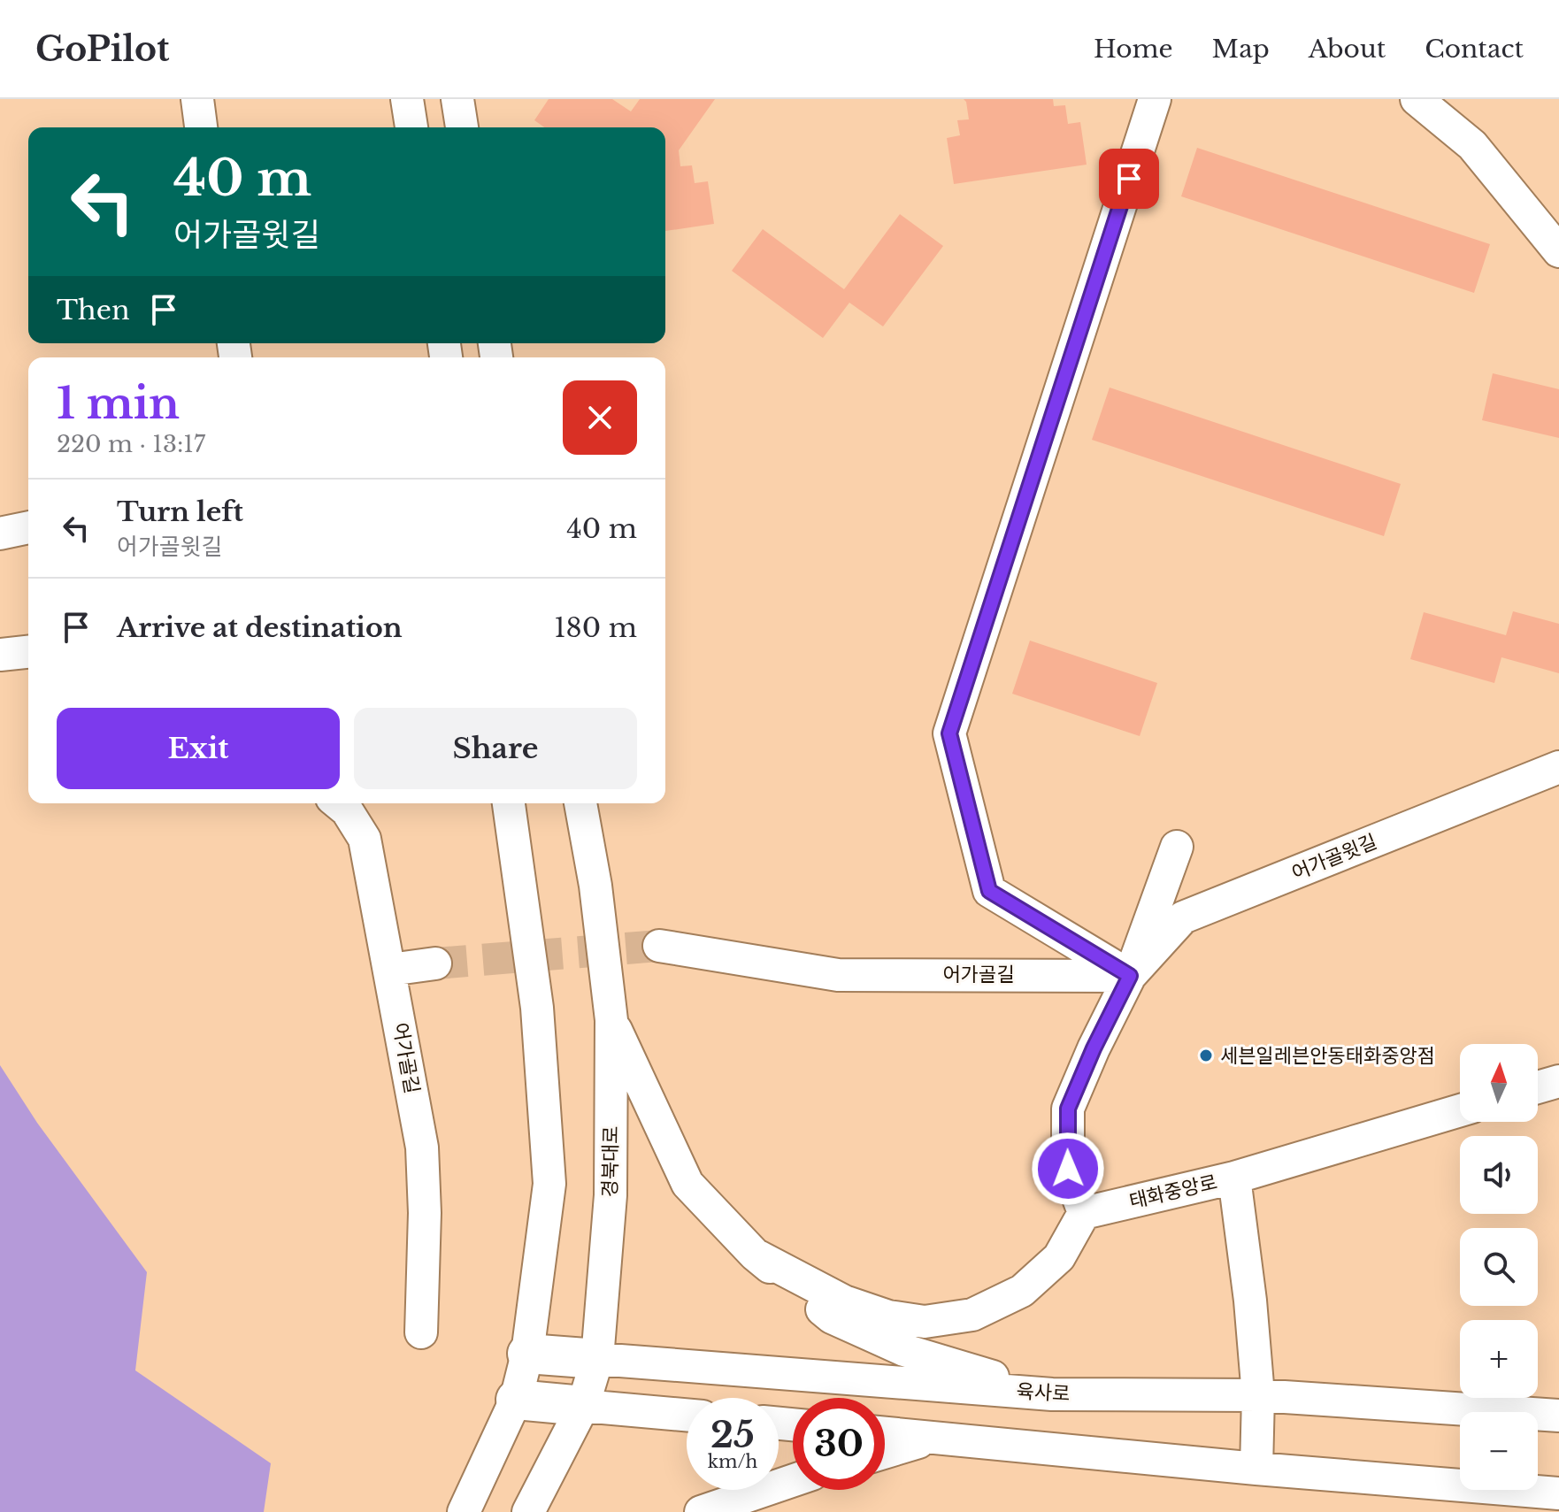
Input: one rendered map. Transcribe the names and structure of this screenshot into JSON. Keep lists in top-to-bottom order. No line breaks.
{"streets":{"main road":["육사로"],"street":["어가골윗길","어가골길","경북대로","태화중앙로"]},"crossings":[["어가골윗길","어가골길"],["어가골윗길","태화중앙로"],["경북대로","육사로"]],"places":["세븐일레븐안동태화중앙점"],"north":"top","page":{"header":"GoPilot","nav":["Home","Map","About","Contact"],"turn":["40 m","어가골윗길"],"then":"Then","heading":["1 min","220 m · 13:17"],"list":[{"name":"Turn left","note":"어가골윗길","value":"40 m"},{"name":"Arrive at destination","value":"180 m"}],"buttons":["Exit","Share"],"map_buttons":["+","−"],"speed":"25 km/h","limit":"30"}}
